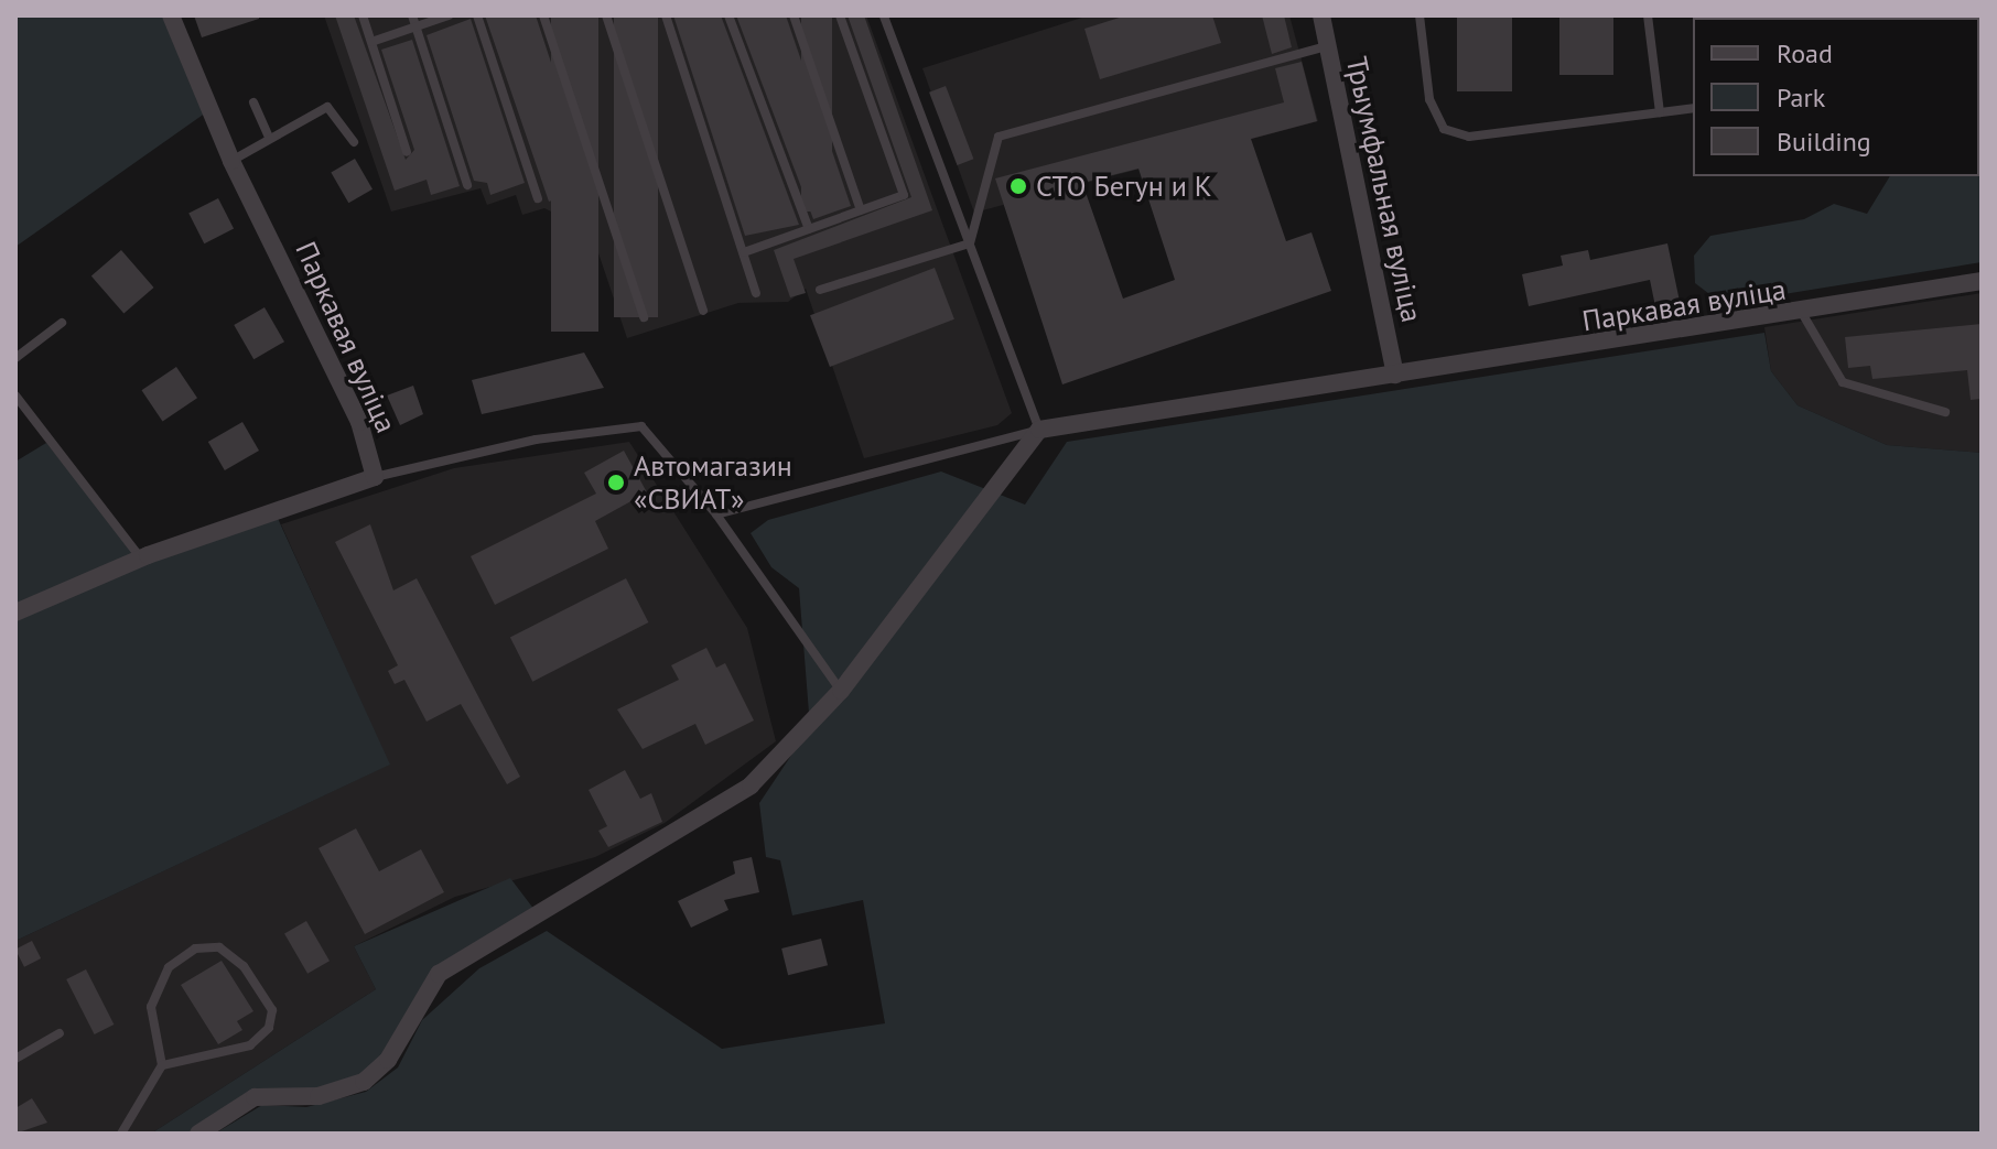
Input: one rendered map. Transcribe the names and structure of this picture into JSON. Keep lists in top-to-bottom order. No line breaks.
{"streets":{"street":["Трыумфальная вуліца","Паркавая вуліца"]},"crossings":[["Трыумфальная вуліца","Паркавая вуліца"]],"places":["СТО Бегун и К","Автомагазин «СВИАТ»"],"legend":["Road","Park","Building"]}
